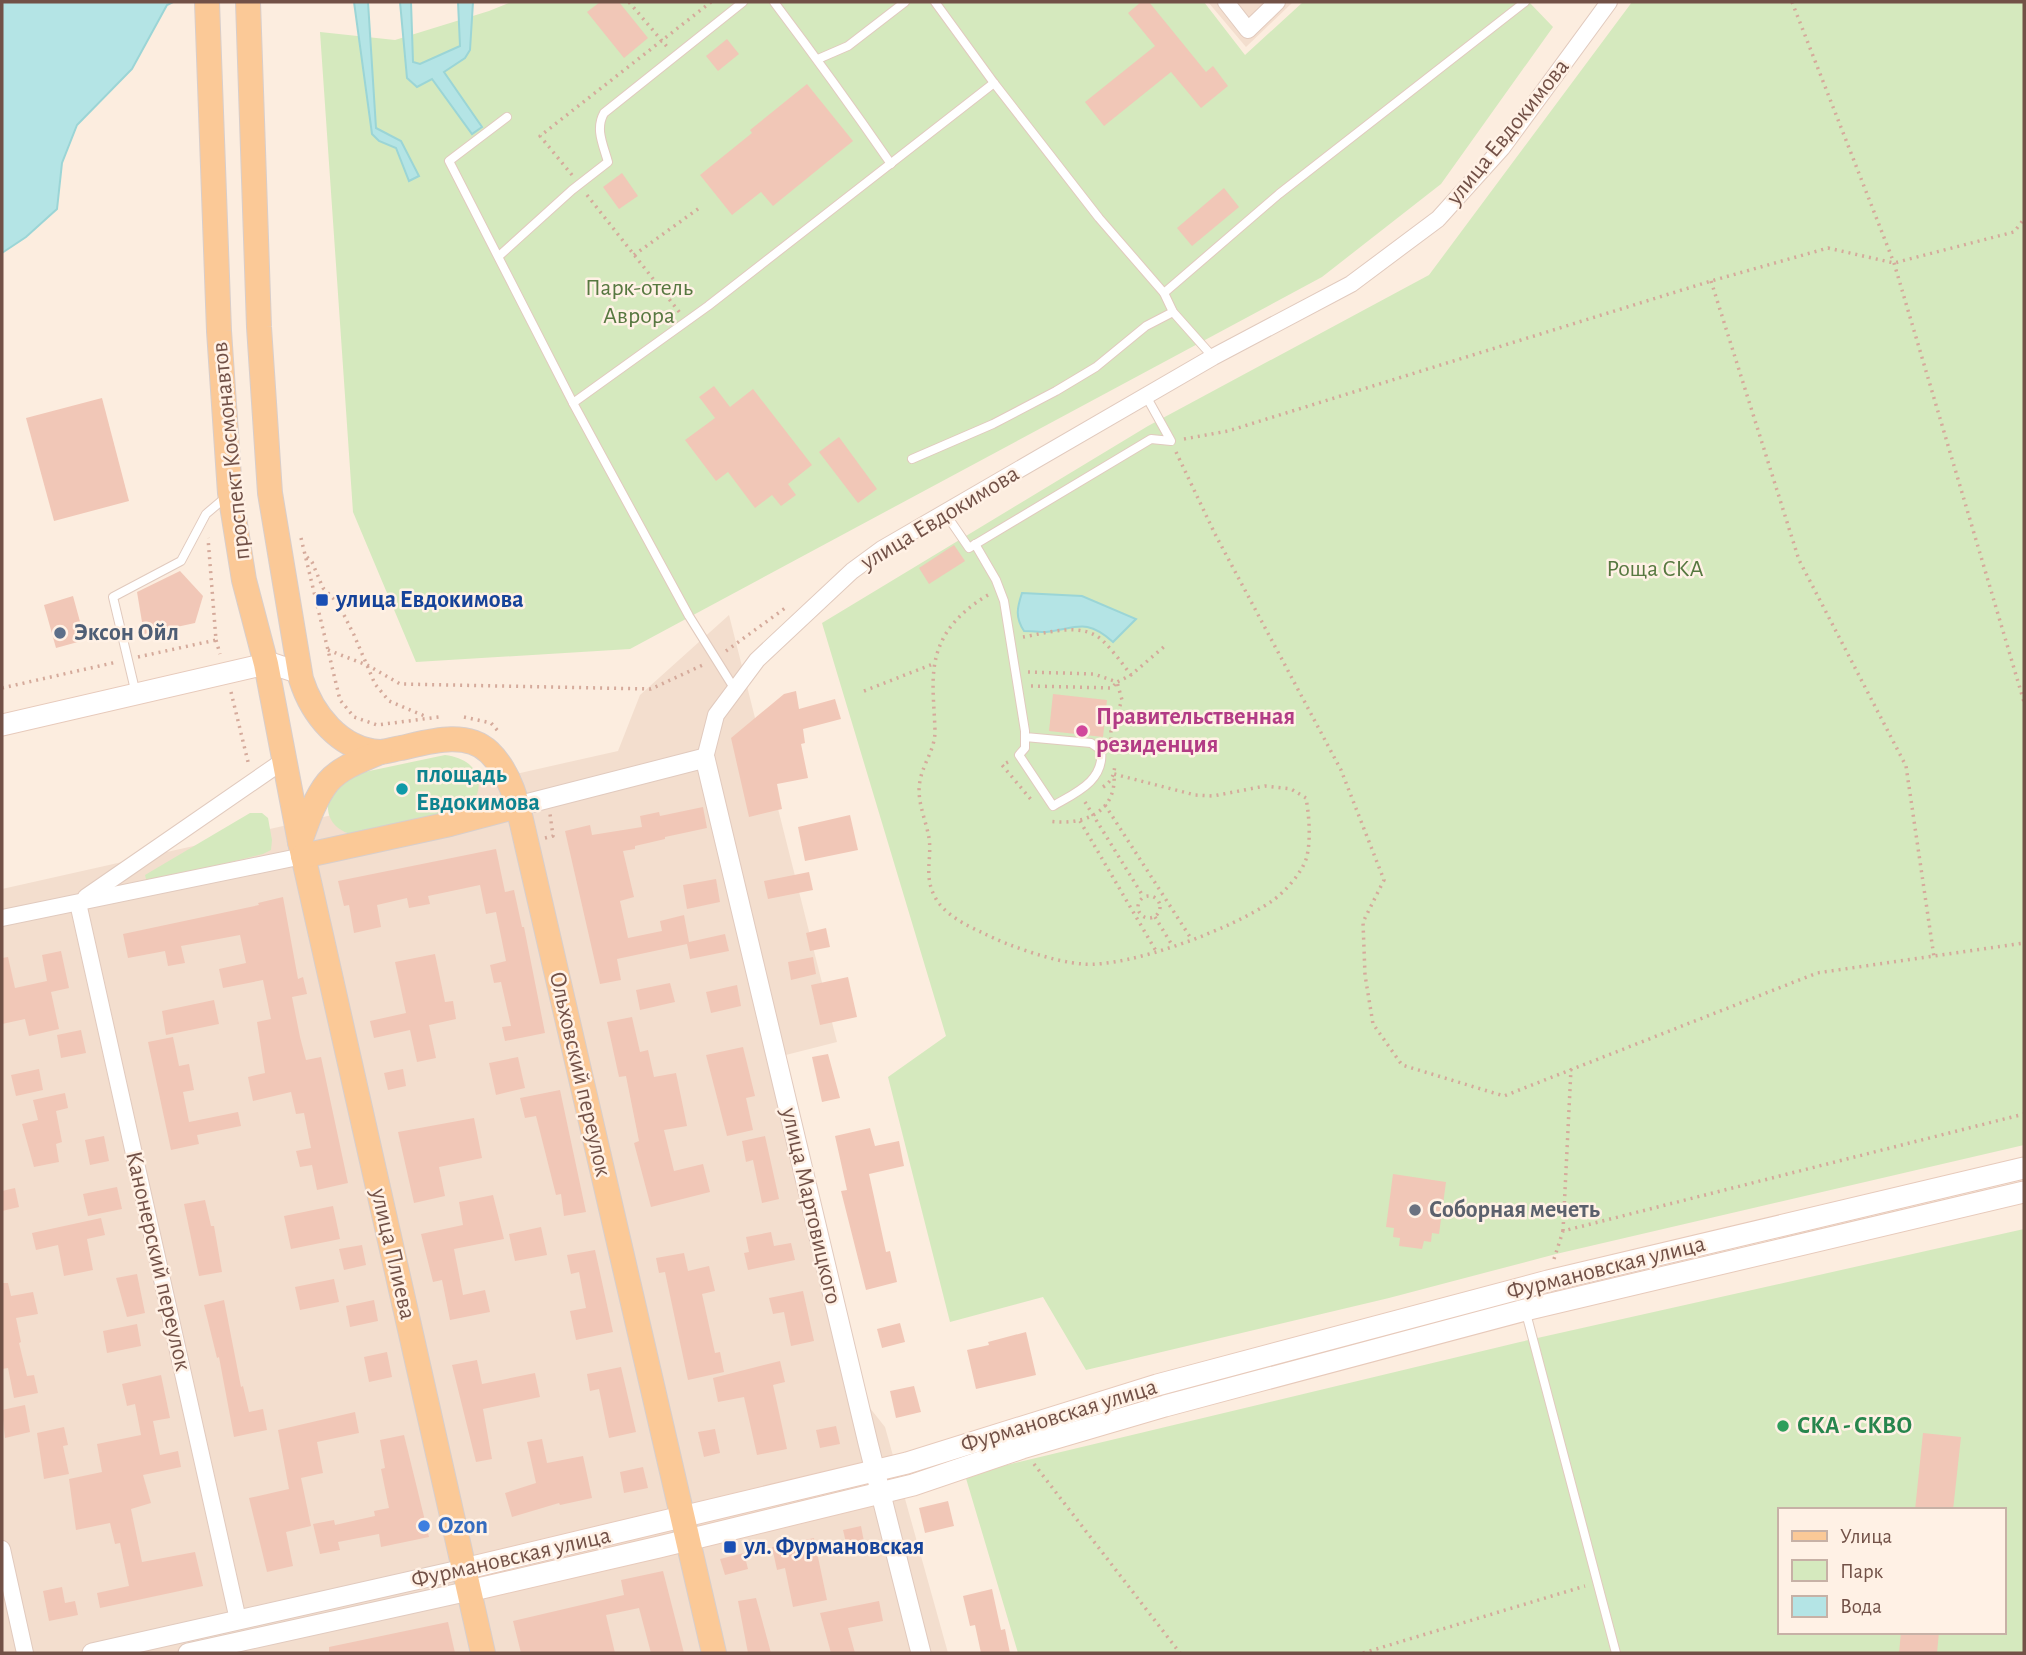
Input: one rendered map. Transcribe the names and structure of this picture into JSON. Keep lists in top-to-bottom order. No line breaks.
{"streets":{"main road":["проспект Космонавтов","Ольховский переулок","улица Плиева","Фурмановская улица"],"street":["улица Евдокимова","улица Мартовицкого","Канонерский переулок"]},"crossings":[["улица Евдокимова","улица Мартовицкого"],["проспект Космонавтов","Ольховский переулок"],["проспект Космонавтов","улица Плиева"],["Ольховский переулок","Фурмановская улица"],["улица Мартовицкого","Фурмановская улица"],["улица Плиева","Фурмановская улица"],["Канонерский переулок","Фурмановская улица"]],"parks":["Парк-отель Аврора","Роща СКА"],"places":{"transit":["улица Евдокимова","ул. Фурмановская"],"other":["Эксон Ойл","Правительственная резиденция","площадь Евдокимова","Соборная мечеть","СКА - СКВО","Ozon"]},"legend":["Улица","Парк","Вода"]}
